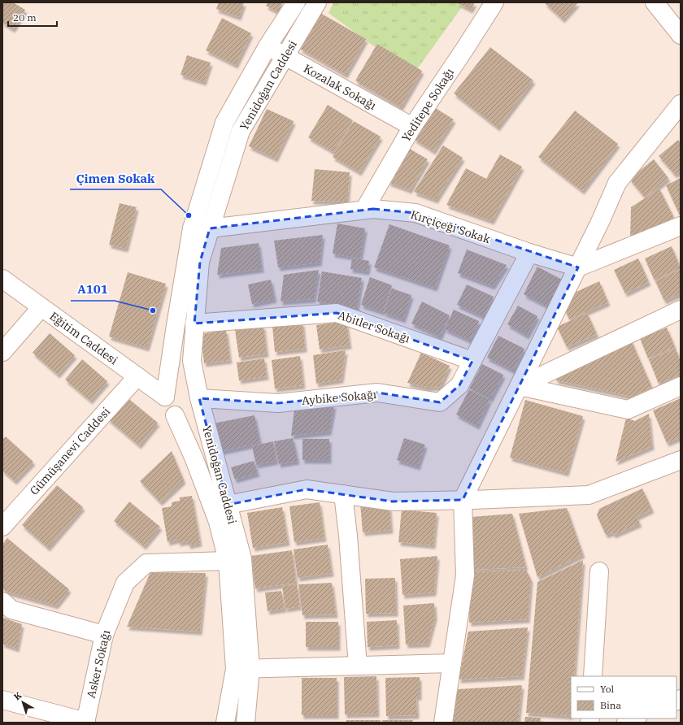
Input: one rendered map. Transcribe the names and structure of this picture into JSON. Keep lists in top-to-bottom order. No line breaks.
{"streets":{"street":["Yenidoğan Caddesi","Kozalak Sokağı","Yeditepe Sokağı","Kırçiçeği Sokak","Abitler Sokağı","Eğitim Caddesi","Aybike Sokağı","Gümüşanevi Caddesi","Asker Sokağı"]},"crossings":[["Yenidoğan Caddesi","Kozalak Sokağı"],["Yenidoğan Caddesi","Kırçiçeği Sokak"],["Yenidoğan Caddesi","Abitler Sokağı"],["Yenidoğan Caddesi","Eğitim Caddesi"],["Yenidoğan Caddesi","Aybike Sokağı"],["Yenidoğan Caddesi","Asker Sokağı"],["Kozalak Sokağı","Yeditepe Sokağı"],["Yeditepe Sokağı","Kırçiçeği Sokak"],["Kırçiçeği Sokak","Aybike Sokağı"],["Abitler Sokağı","Aybike Sokağı"],["Eğitim Caddesi","Aybike Sokağı"],["Eğitim Caddesi","Gümüşanevi Caddesi"]],"places":["Çimen Sokak","A101"],"legend":["Yol","Bina"],"scale_bar":"20 m","north":"top left"}
